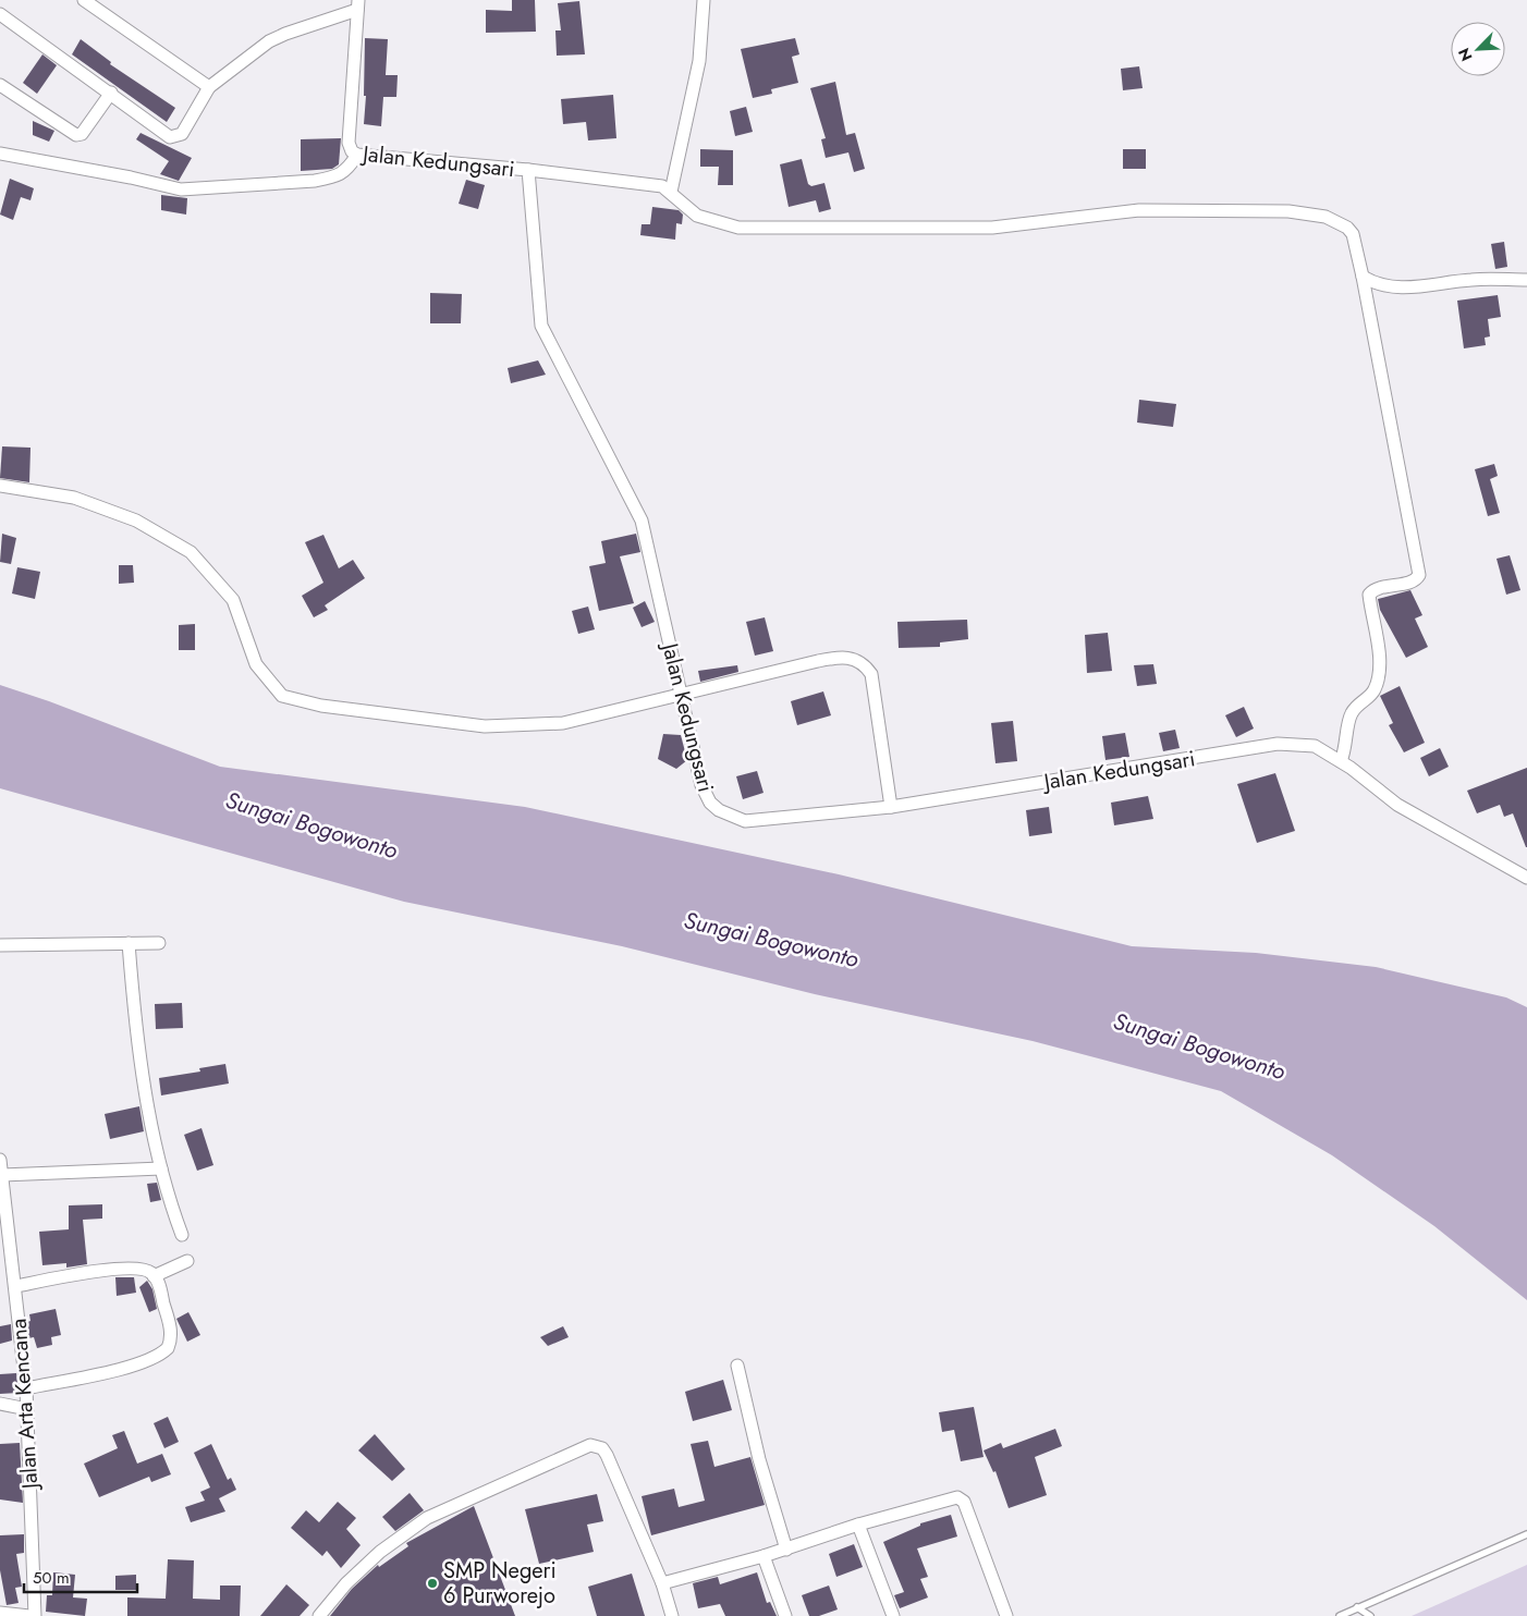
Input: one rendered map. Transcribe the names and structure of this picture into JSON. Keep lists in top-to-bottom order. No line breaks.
{"streets":{"street":["Jalan Kedungsari","Jalan Arta Kencana"]},"water":["Sungai Bogowonto"],"places":["SMP Negeri 6 Purworejo"],"scale_bar":"50 m","north":"bottom left"}
